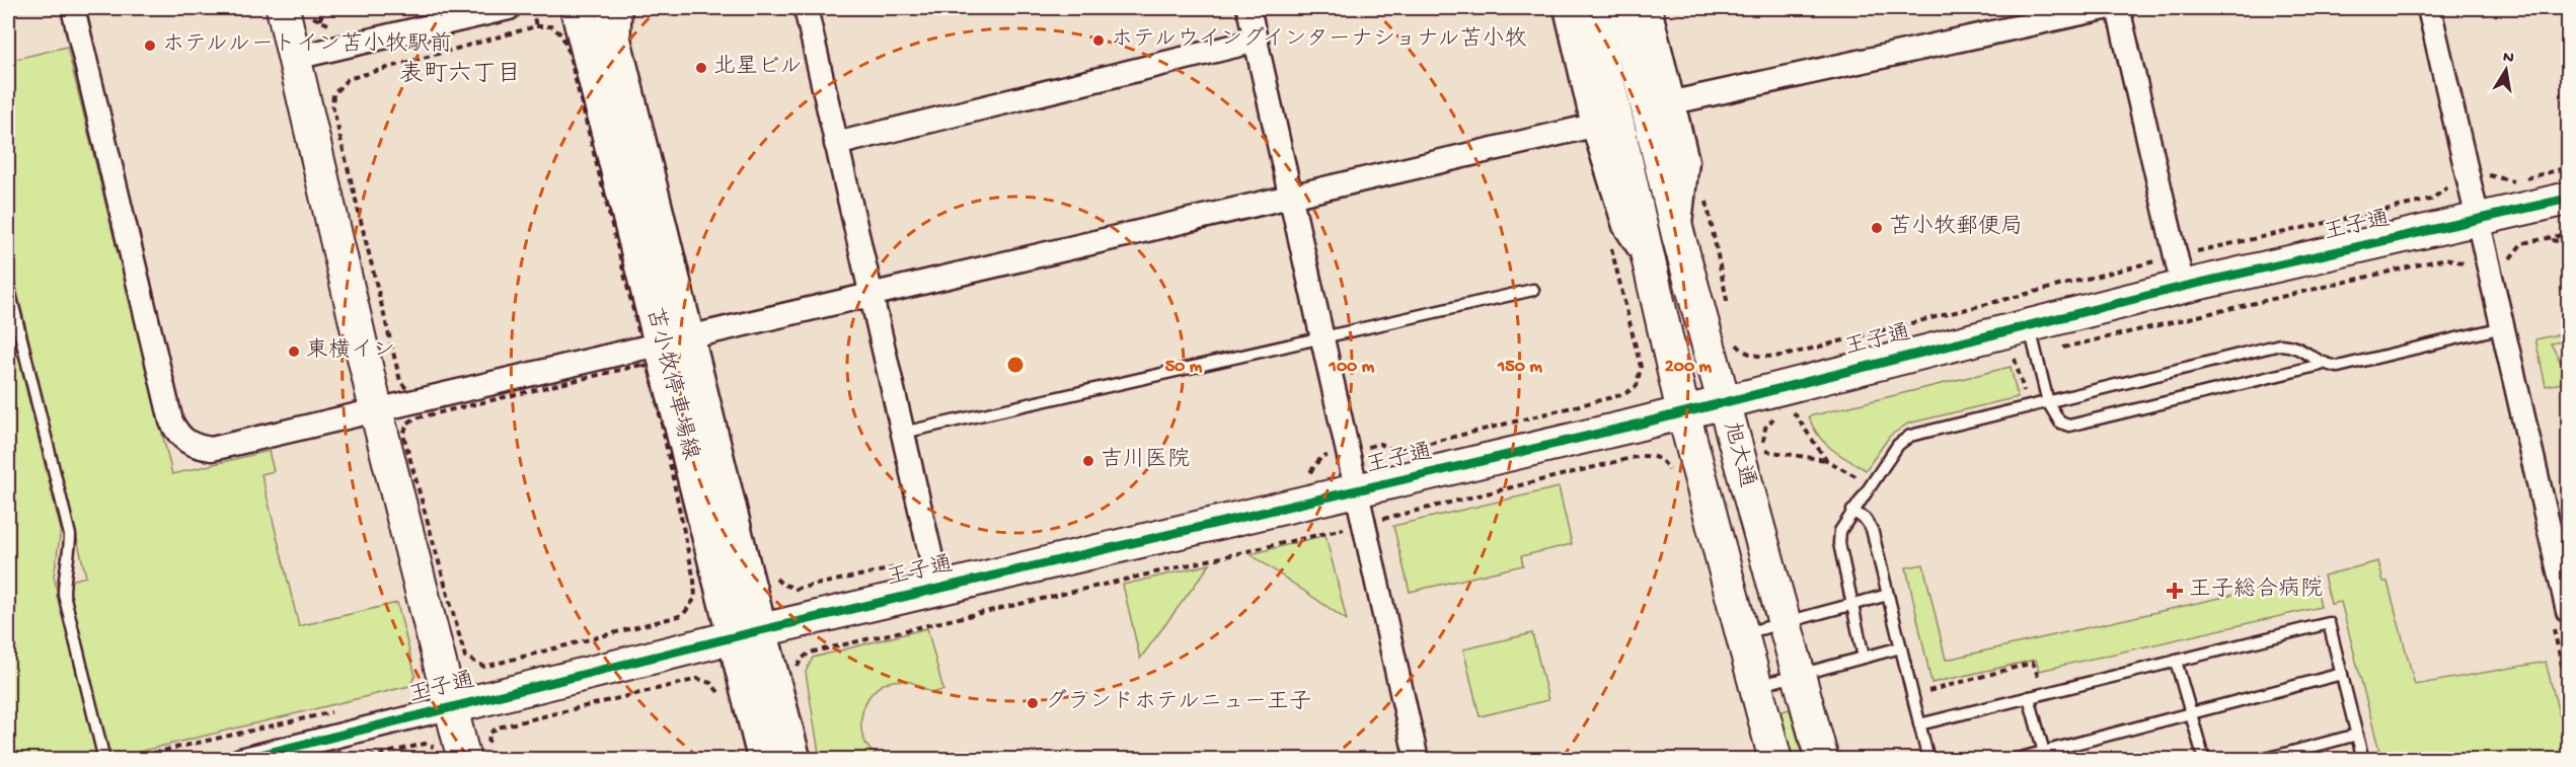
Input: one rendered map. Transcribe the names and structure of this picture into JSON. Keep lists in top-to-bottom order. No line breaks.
{"streets":{"main road":["苫小牧停車場線"],"street":["王子通","旭大通"]},"crossings":[["王子通","苫小牧停車場線"],["王子通","旭大通"]],"districts":["表町六丁目"],"places":{"other":["ホテルウイングインターナショナル苫小牧","ホテルルートイン苫小牧駅前","北星ビル","苫小牧郵便局","東横イン","吉川医院","グランドホテルニュー王子"],"health":["王子総合病院"]},"north":"top","rings":["50 m","100 m","150 m","200 m"]}
